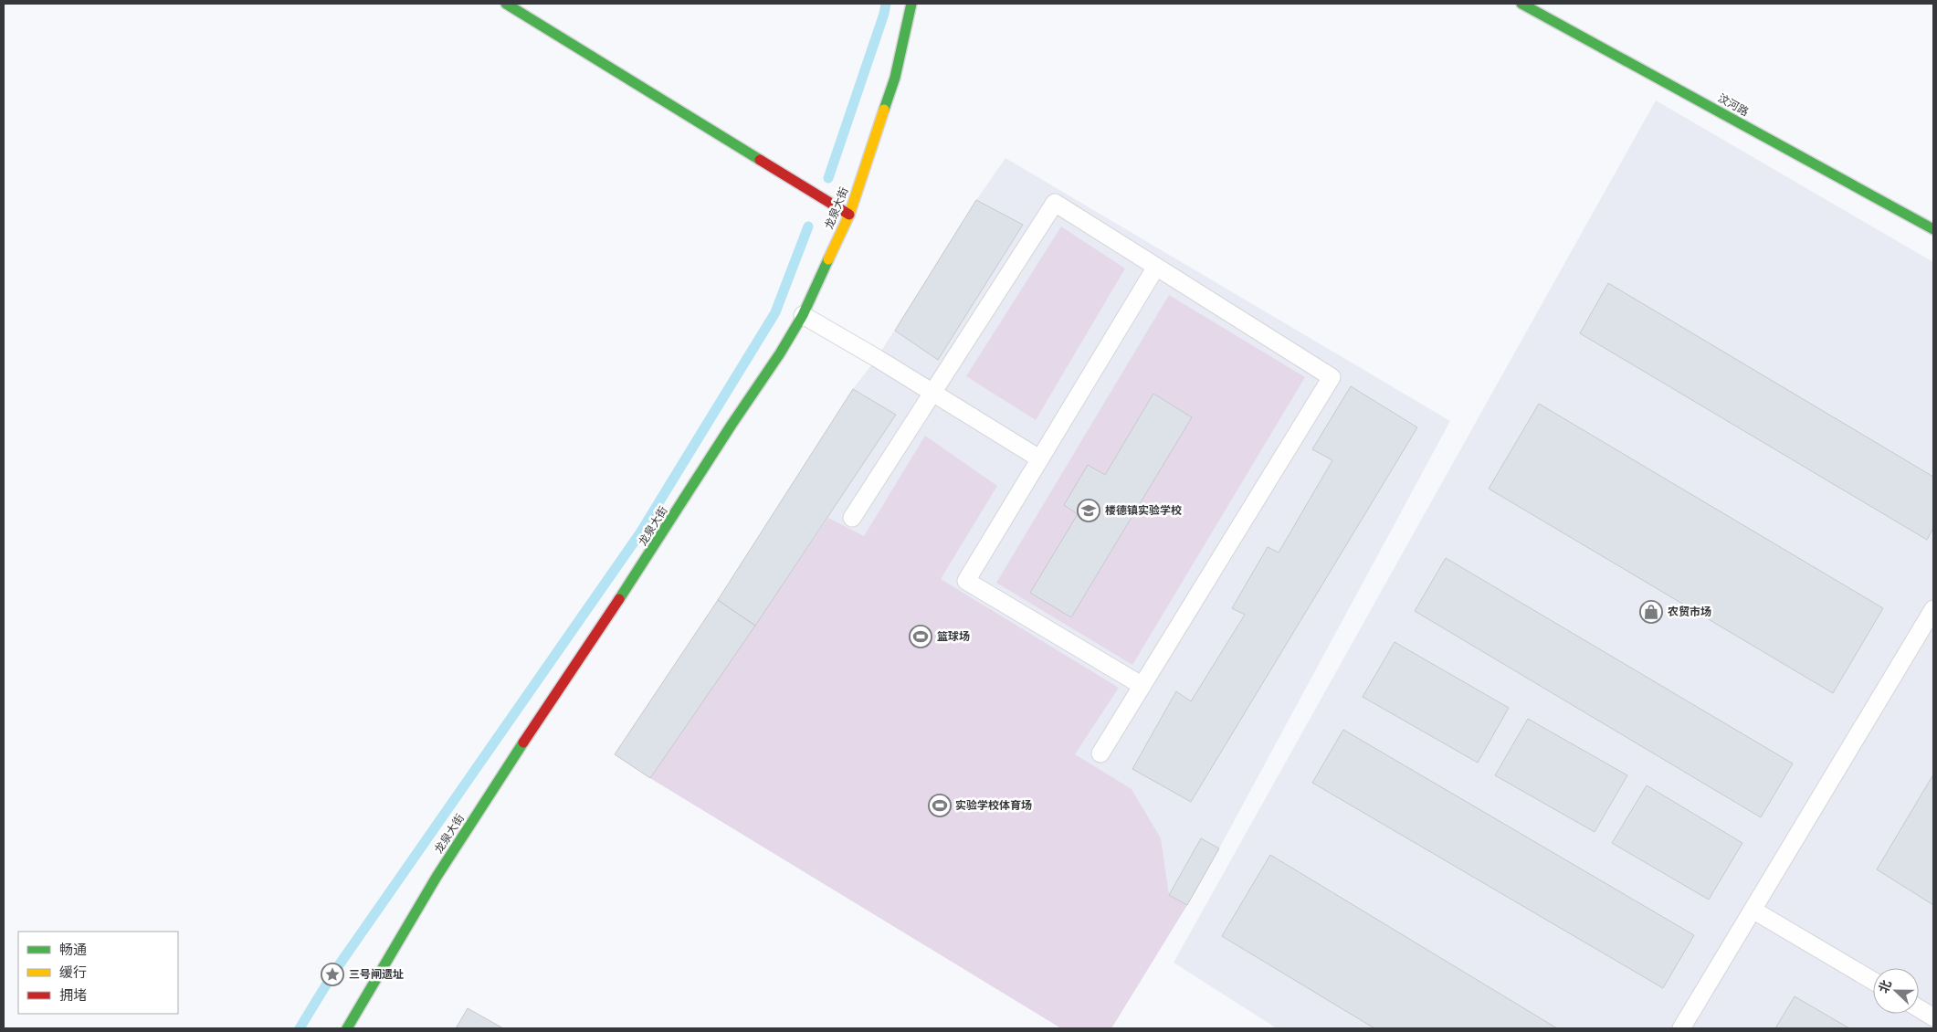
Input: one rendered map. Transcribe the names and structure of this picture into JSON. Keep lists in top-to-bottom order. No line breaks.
{"streets":{"street":["汶河路","龙泉大街"]},"places":{"school or university":["楼德镇实验学校"],"shop":["农贸市场"],"sports":["篮球场","实验学校体育场"],"place":["三号闸遗址"]},"legend":["畅通","缓行","拥堵"],"north":"left"}
